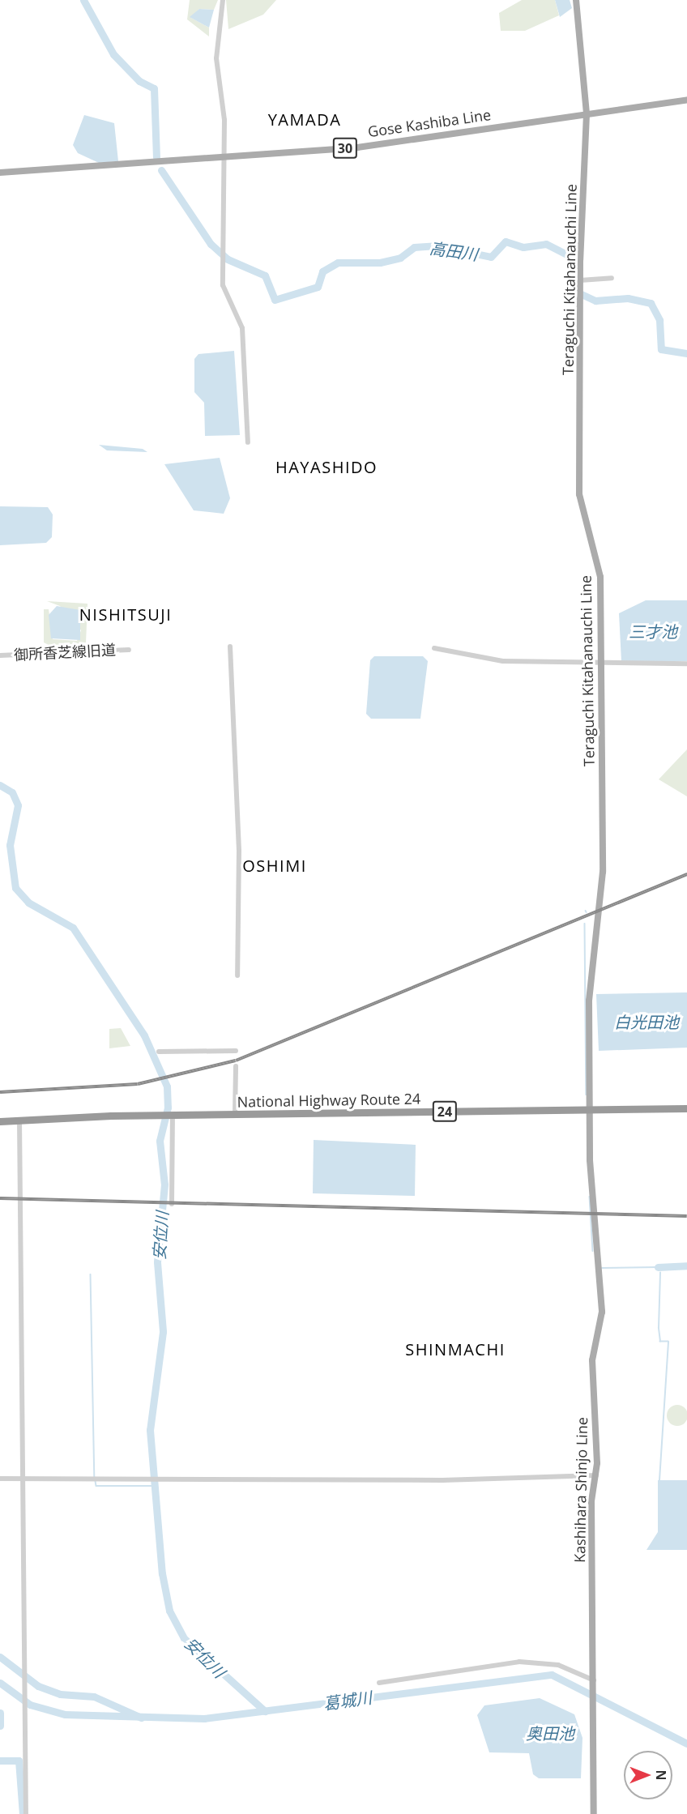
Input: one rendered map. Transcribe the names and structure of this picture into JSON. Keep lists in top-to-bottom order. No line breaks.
{"streets":{"highway":["National Highway Route 24","24"],"main road":["Gose Kashiba Line","30","Teraguchi Kitahanauchi Line","Kashihara Shinjo Line"],"street":["御所香芝線旧道"]},"crossings":[["Gose Kashiba Line","Teraguchi Kitahanauchi Line"],["Teraguchi Kitahanauchi Line","National Highway Route 24"],["Teraguchi Kitahanauchi Line","Kashihara Shinjo Line"],["National Highway Route 24","Kashihara Shinjo Line"]],"districts":["YAMADA","HAYASHIDO","NISHITSUJI","OSHIMI","SHINMACHI"],"water":["高田川","三才池","白光田池","安位川","葛城川","奥田池"],"north":"right"}
